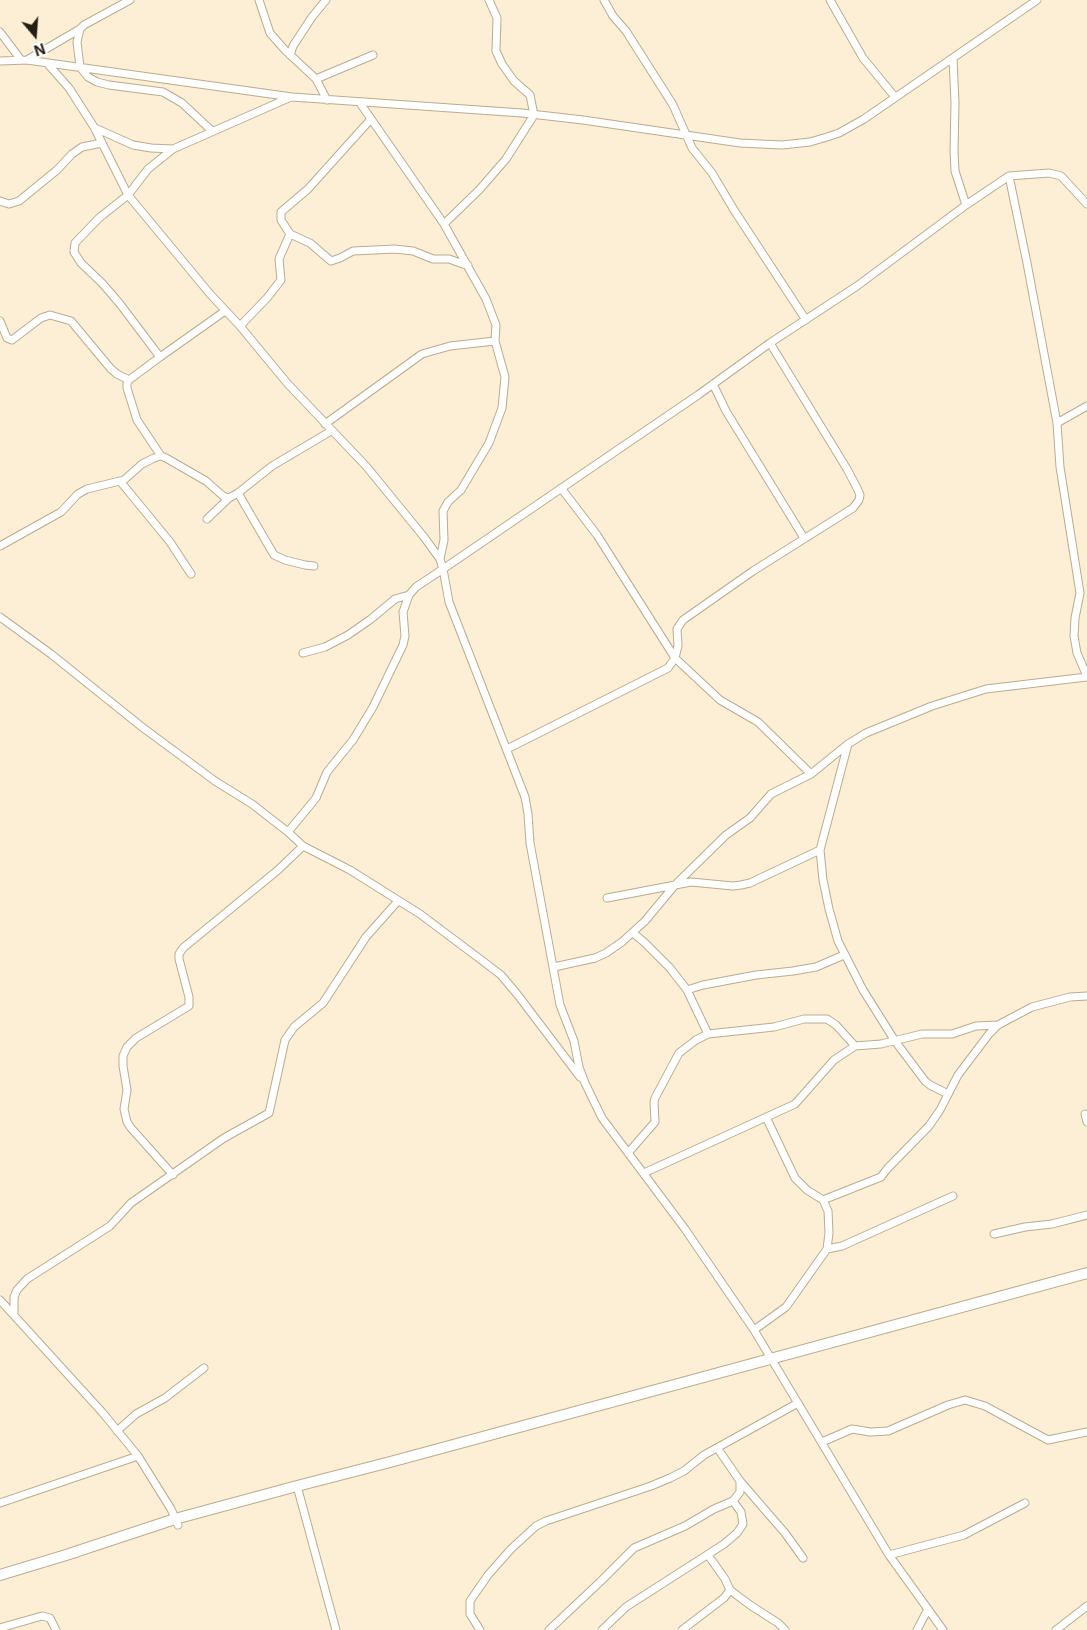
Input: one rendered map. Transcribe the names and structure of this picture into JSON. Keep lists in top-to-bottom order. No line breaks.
{"north":"bottom"}
